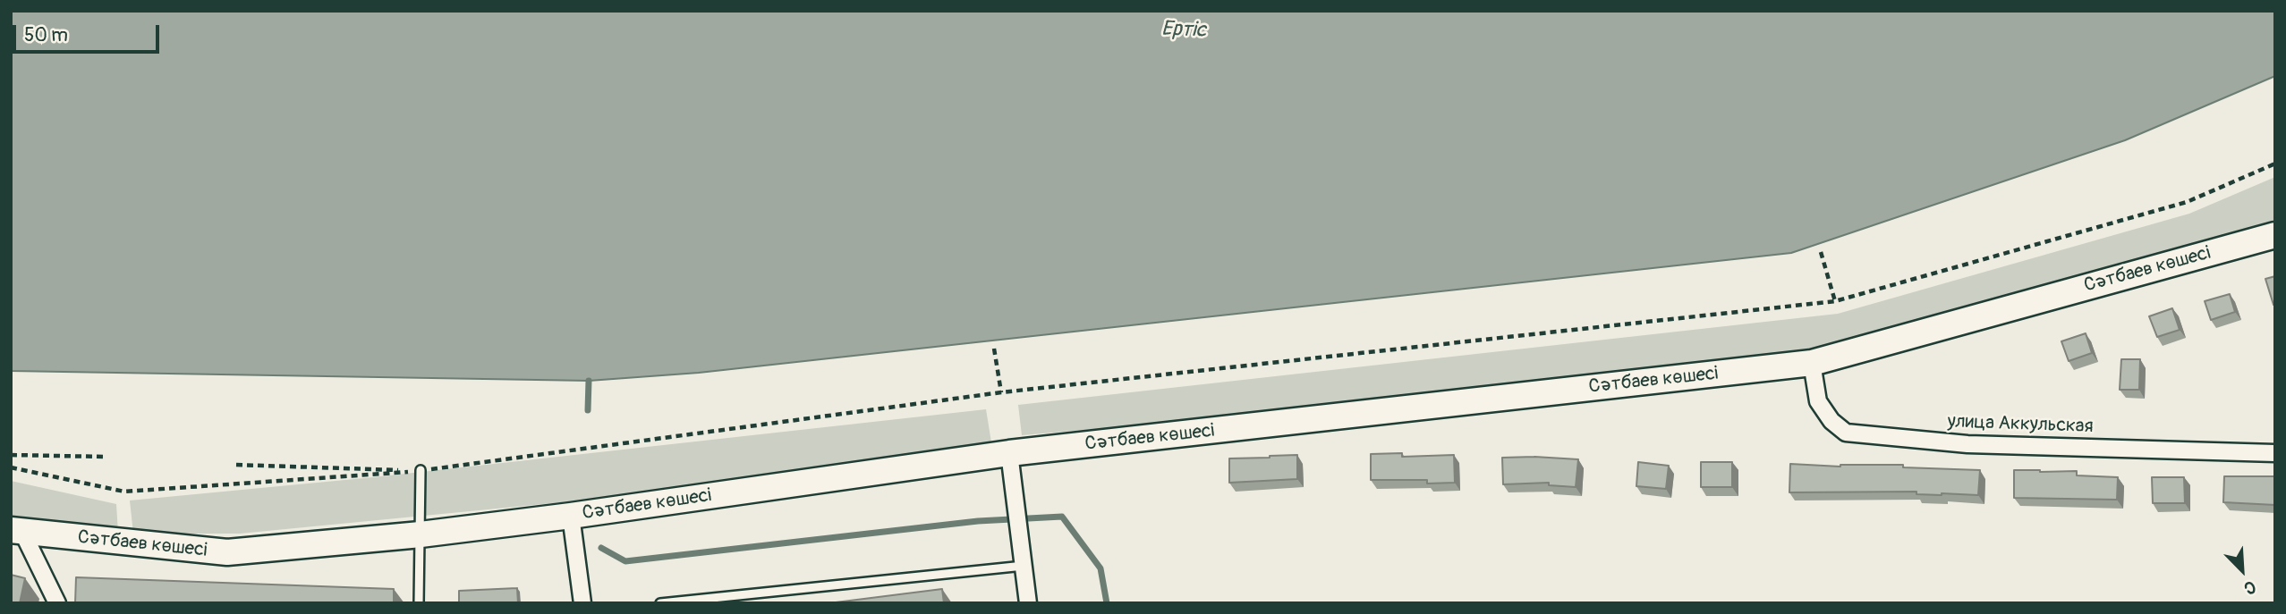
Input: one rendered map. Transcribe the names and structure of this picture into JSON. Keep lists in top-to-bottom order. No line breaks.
{"streets":{"main road":["Сәтбаев көшесі"],"street":["улица Аккульская"]},"crossings":[["Сәтбаев көшесі","улица Аккульская"]],"water":["Ертіс"],"scale_bar":"50 m","north":"bottom right"}
